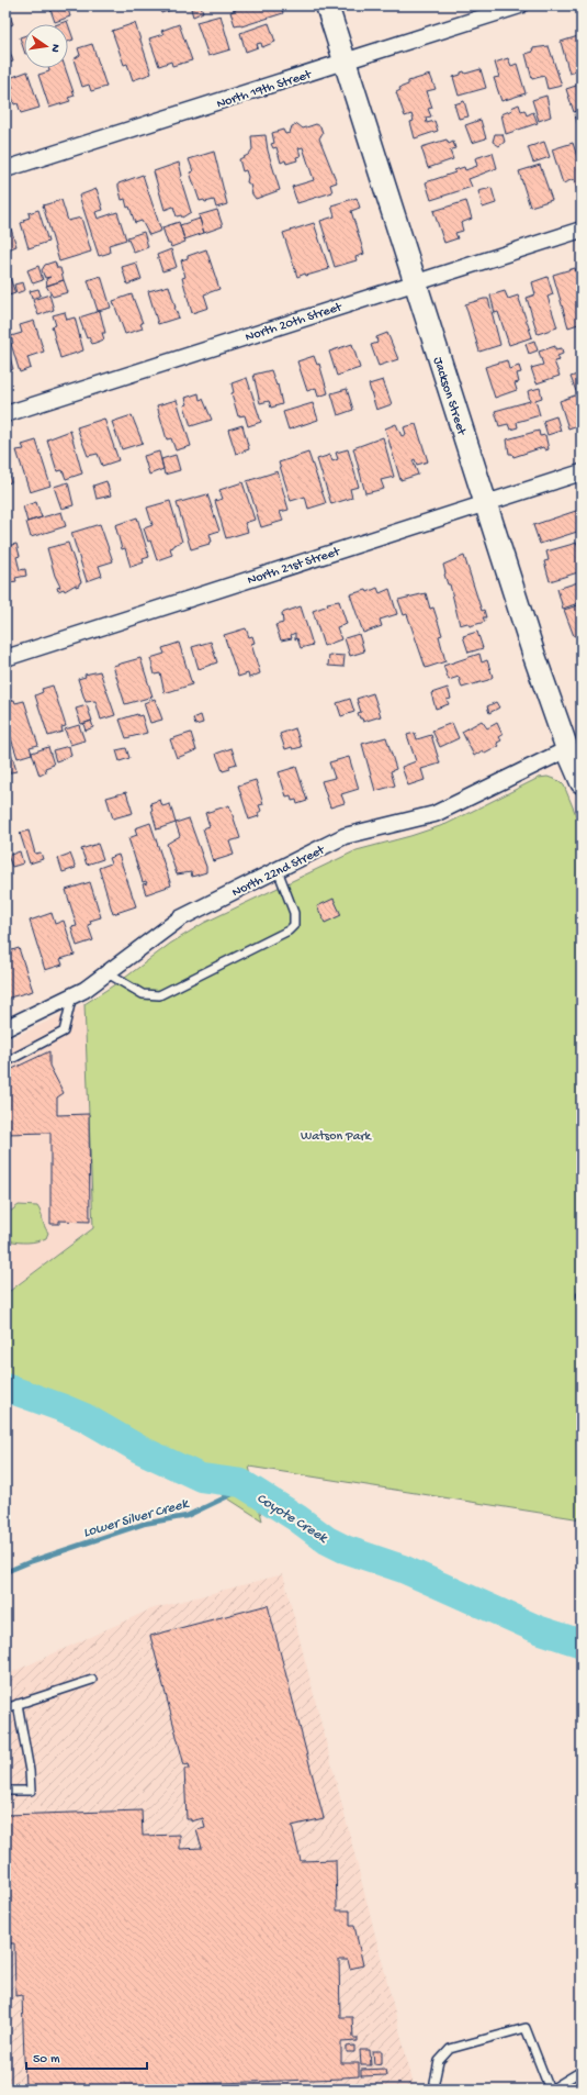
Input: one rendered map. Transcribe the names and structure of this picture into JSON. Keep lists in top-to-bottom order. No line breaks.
{"streets":{"street":["North 19th Street","North 20th Street","Jackson Street","North 21st Street","North 22nd Street"]},"crossings":[["North 19th Street","Jackson Street"],["North 20th Street","Jackson Street"],["Jackson Street","North 21st Street"],["Jackson Street","North 22nd Street"]],"water":["Lower Silver Creek","Coyote Creek"],"parks":["Watson Park"],"scale_bar":"50 m","north":"right"}
